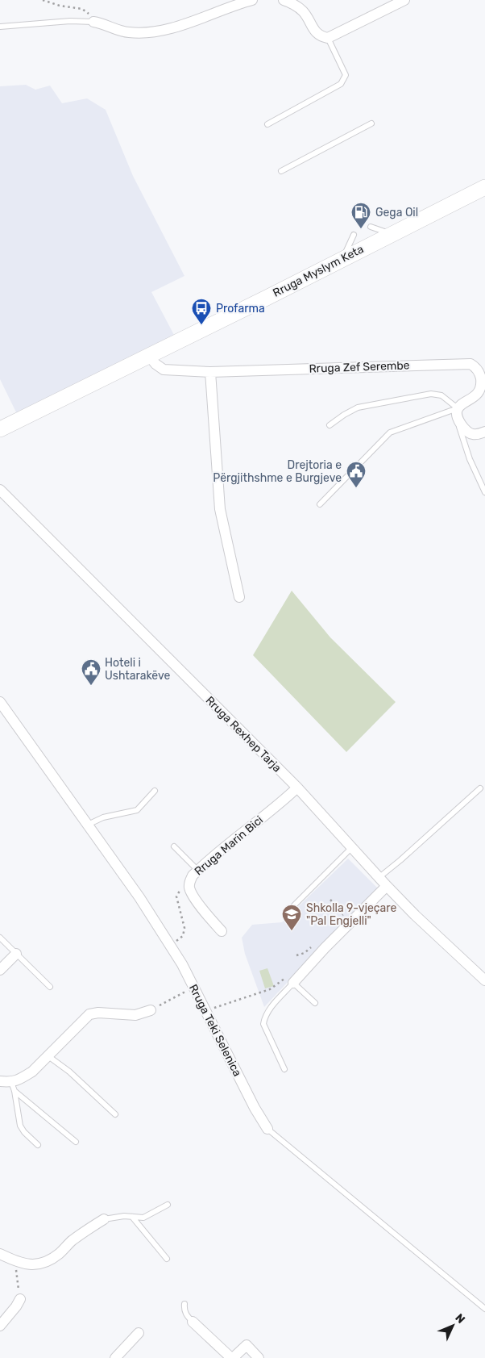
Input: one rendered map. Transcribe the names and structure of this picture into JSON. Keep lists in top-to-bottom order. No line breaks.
{"streets":{"main road":["Rruga Myslym Keta"],"street":["Rruga Zef Serembe","Rruga Rexhep Tarja","Rruga Marin Bici","Rruga Teki Selenica"]},"crossings":[["Rruga Myslym Keta","Rruga Zef Serembe"],["Rruga Rexhep Tarja","Rruga Marin Bici"]],"places":{"fuel station":["Gega Oil"],"bus stop":["Profarma"],"public building":["Drejtoria e Përgjithshme e Burgjeve","Hoteli i Ushtarakëve"],"school or university":["Shkolla 9-vjeçare \"Pal Engjelli\""]},"north":"top right"}
